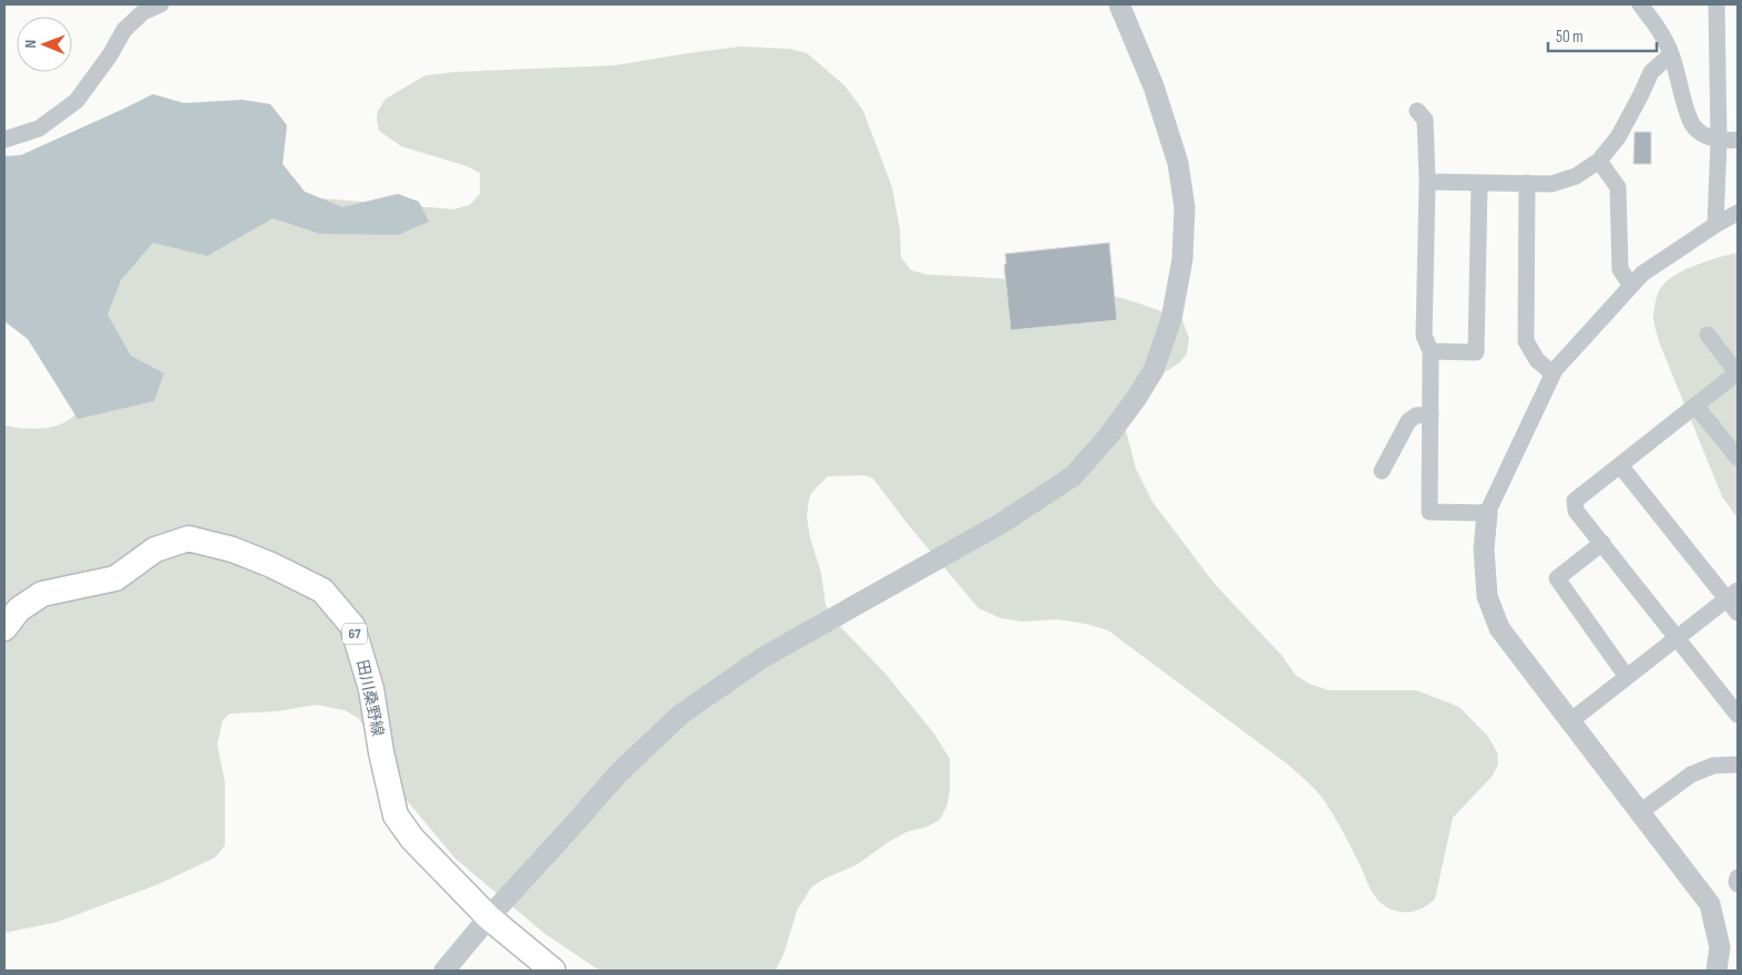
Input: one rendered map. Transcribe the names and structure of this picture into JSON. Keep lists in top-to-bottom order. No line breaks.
{"streets":{"main road":["67","田川桑野線"]},"scale_bar":"50 m","north":"left"}
